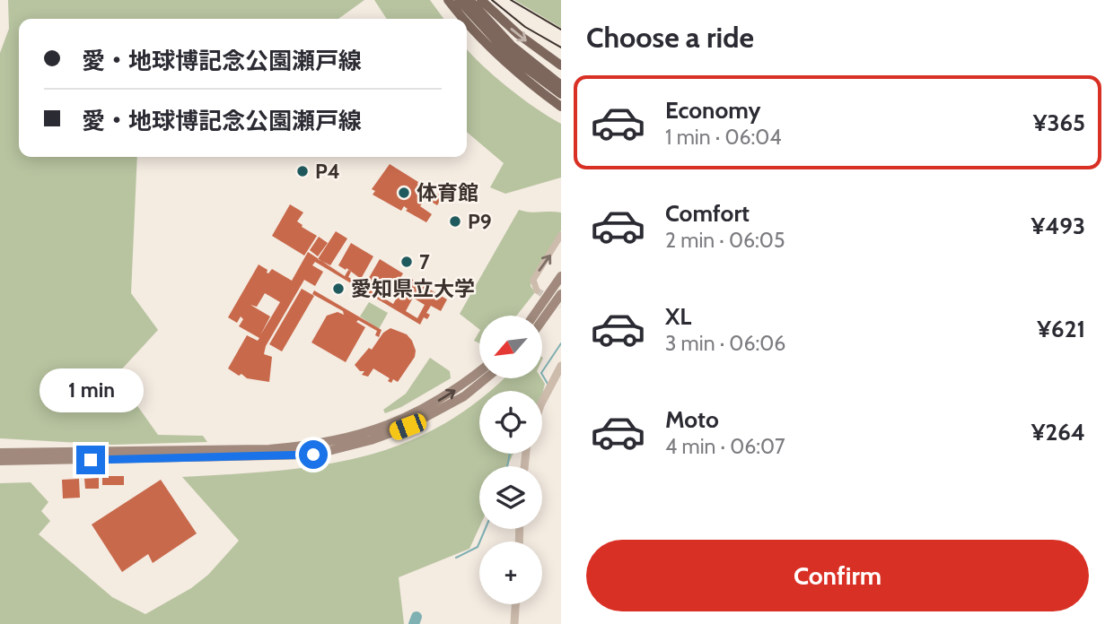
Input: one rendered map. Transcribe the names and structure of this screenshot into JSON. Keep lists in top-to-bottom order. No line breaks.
{"places":["P4","体育館","P9","7","愛知県立大学"],"north":"bottom left","page":{"heading":"Choose a ride","banner":["愛・地球博記念公園瀬戸線","愛・地球博記念公園瀬戸線"],"list":[{"name":"Economy","note":"1 min · 06:04","value":"¥365"},{"name":"Comfort","note":"2 min · 06:05","value":"¥493"},{"name":"XL","note":"3 min · 06:06","value":"¥621"},{"name":"Moto","note":"4 min · 06:07","value":"¥264"}],"map_buttons":"+","bubble":"1 min","buttons":"Confirm"}}
